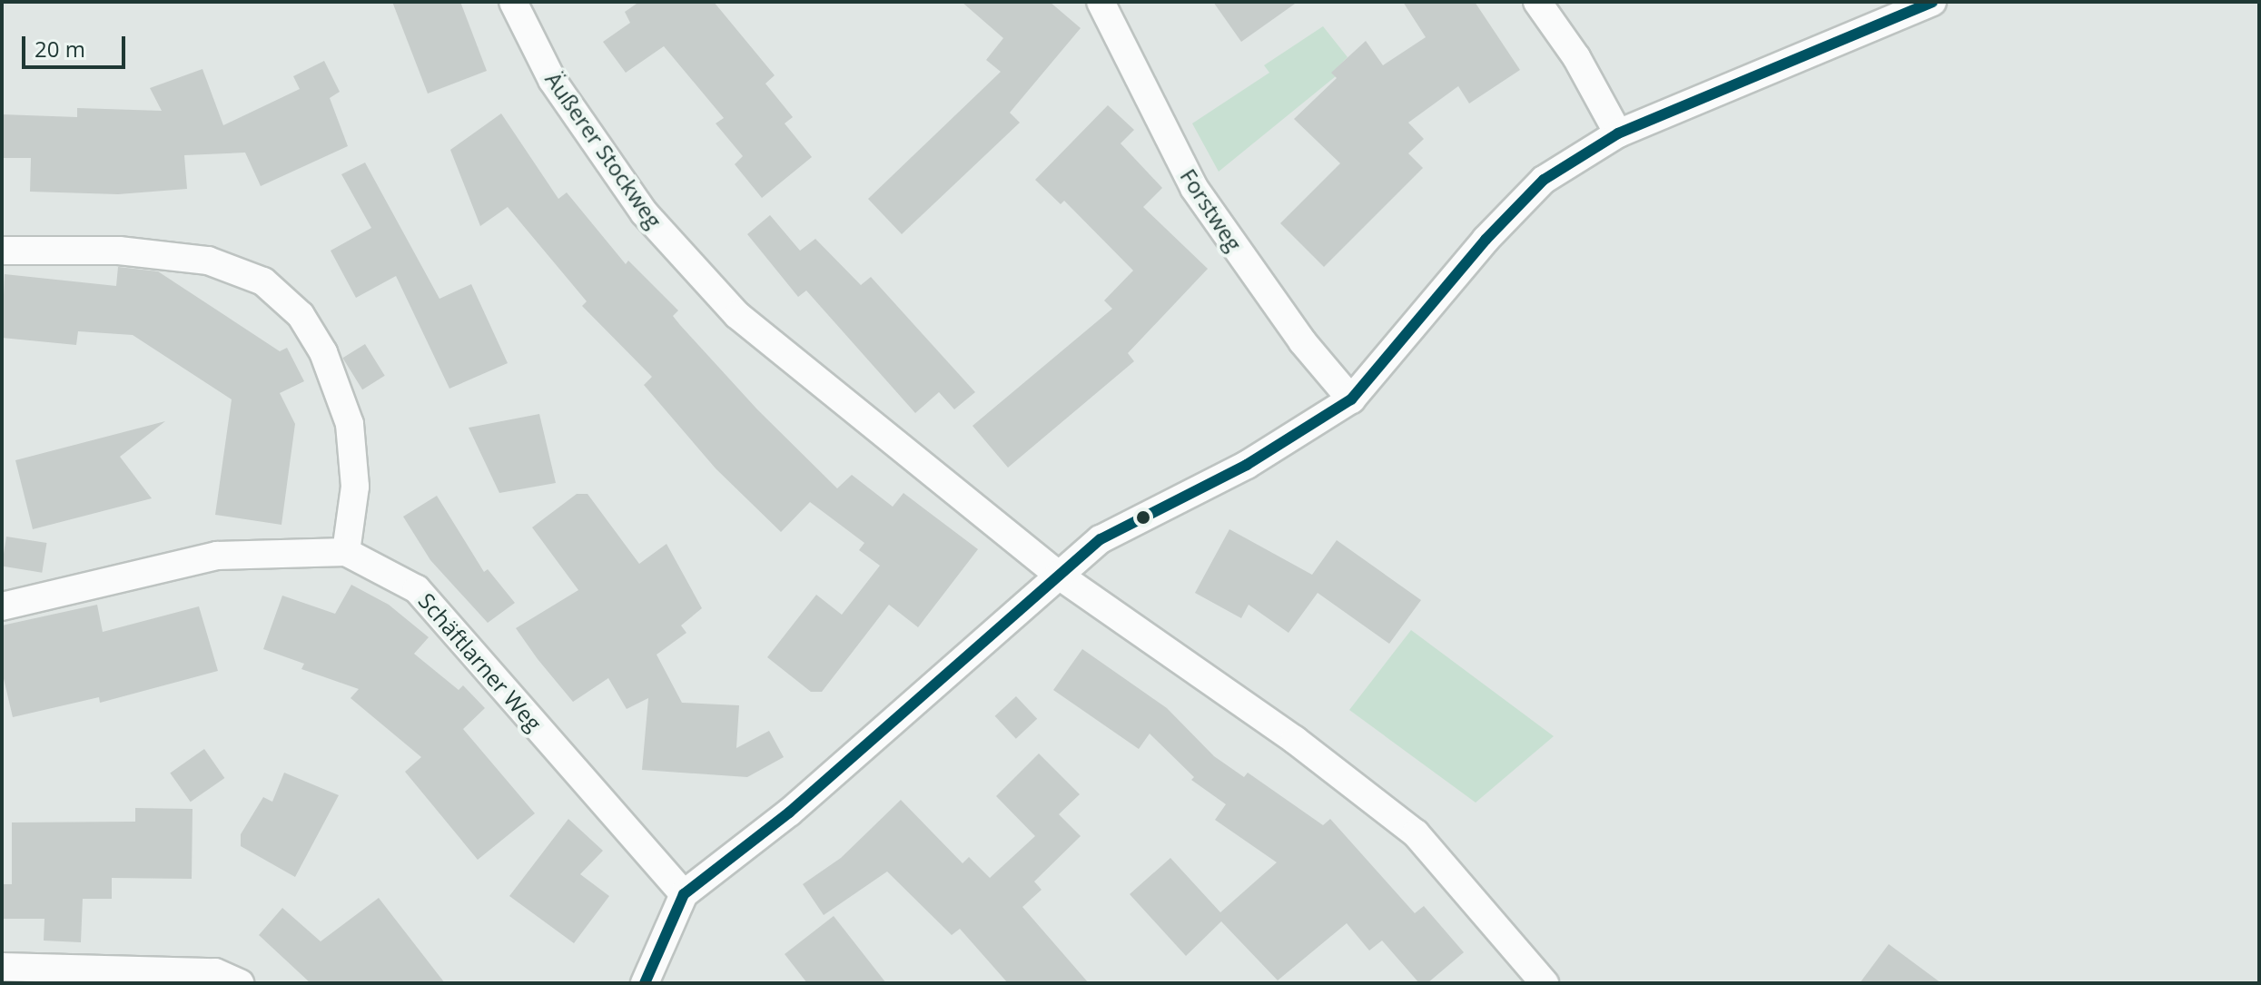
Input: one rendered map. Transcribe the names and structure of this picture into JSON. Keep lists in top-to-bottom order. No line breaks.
{"streets":{"street":["Äußerer Stockweg","Forstweg","Schäftlarner Weg"]},"scale_bar":"20 m"}
